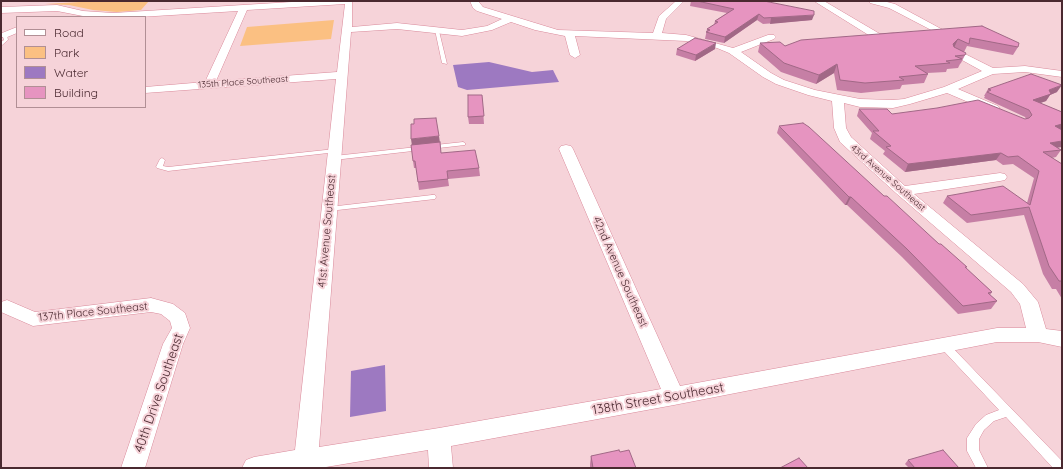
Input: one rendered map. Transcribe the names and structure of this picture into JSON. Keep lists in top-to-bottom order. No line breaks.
{"streets":{"street":["135th Place Southeast","43rd Avenue Southeast","41st Avenue Southeast","42nd Avenue Southeast","137th Place Southeast","40th Drive Southeast","138th Street Southeast"]},"crossings":[["135th Place Southeast","41st Avenue Southeast"],["43rd Avenue Southeast","138th Street Southeast"],["41st Avenue Southeast","138th Street Southeast"],["42nd Avenue Southeast","138th Street Southeast"],["137th Place Southeast","40th Drive Southeast"]],"legend":["Road","Park","Water","Building"]}
